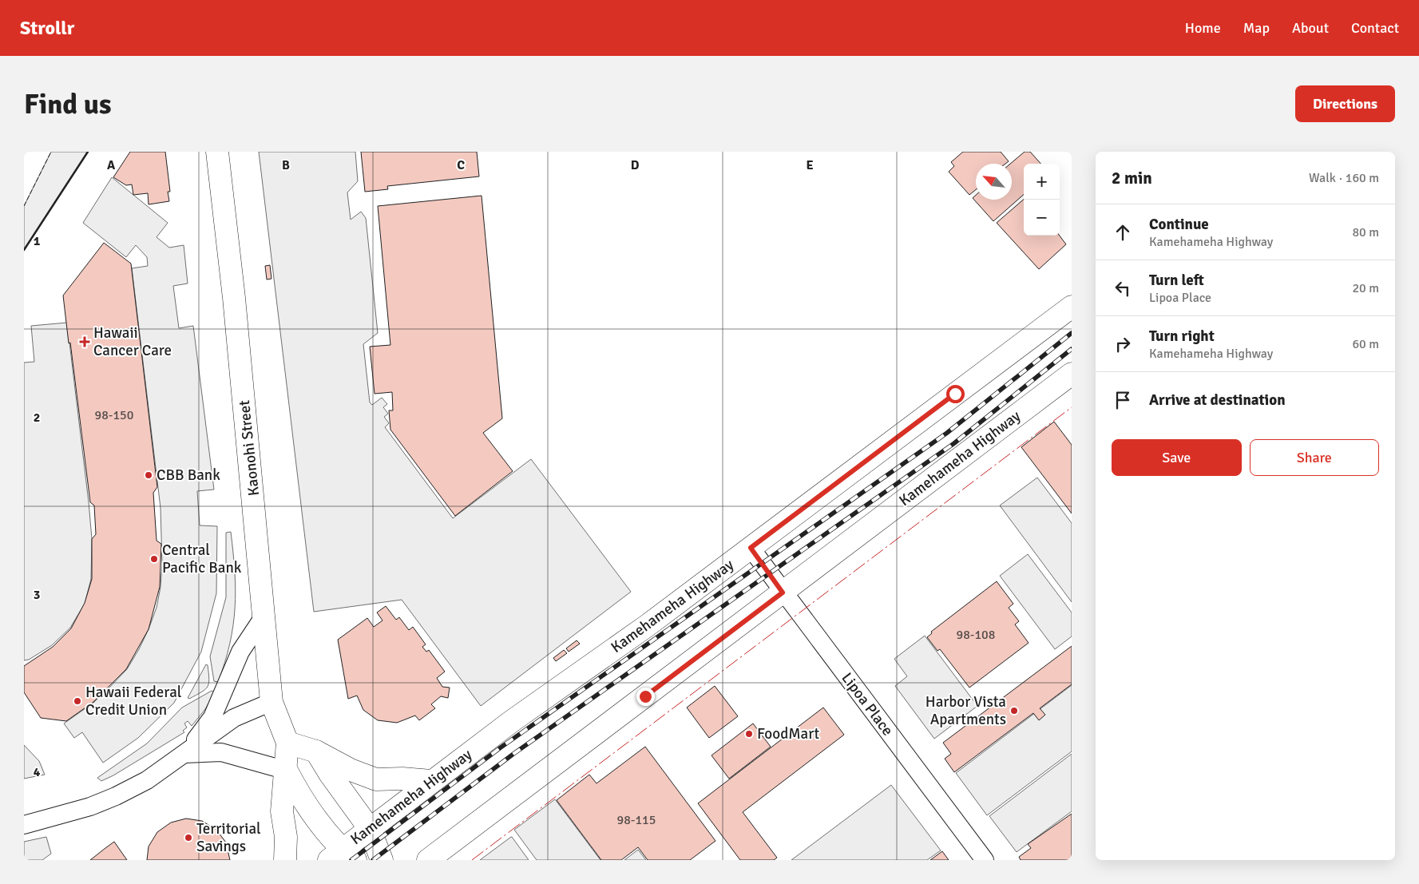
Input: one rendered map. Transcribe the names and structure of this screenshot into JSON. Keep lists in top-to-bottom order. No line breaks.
{"streets":{"main road":["Kaonohi Street","Kamehameha Highway"],"street":["Lipoa Place"]},"crossings":[["Kamehameha Highway","Lipoa Place"]],"places":{"health":["Hawaii Cancer Care"],"other":["CBB Bank","Central Pacific Bank","Hawaii Federal Credit Union","Harbor Vista Apartments","FoodMart","Territorial Savings"]},"house_numbers":["98-150","98-108","98-115"],"north":"top left","page":{"header":"Strollr","nav":["Home","Map","About","Contact"],"buttons":["Directions",["Save","Share"]],"title":"Find us","heading":["2 min","Walk · 160 m"],"map_buttons":["+","−"],"list":[["Continue","Kamehameha Highway","80 m"],["Turn left","Lipoa Place","20 m"],["Turn right","Kamehameha Highway","60 m"],"Arrive at destination"]},"grid":{"columns":["A","B","C","D","E"],"rows":["1","2","3","4"]}}
